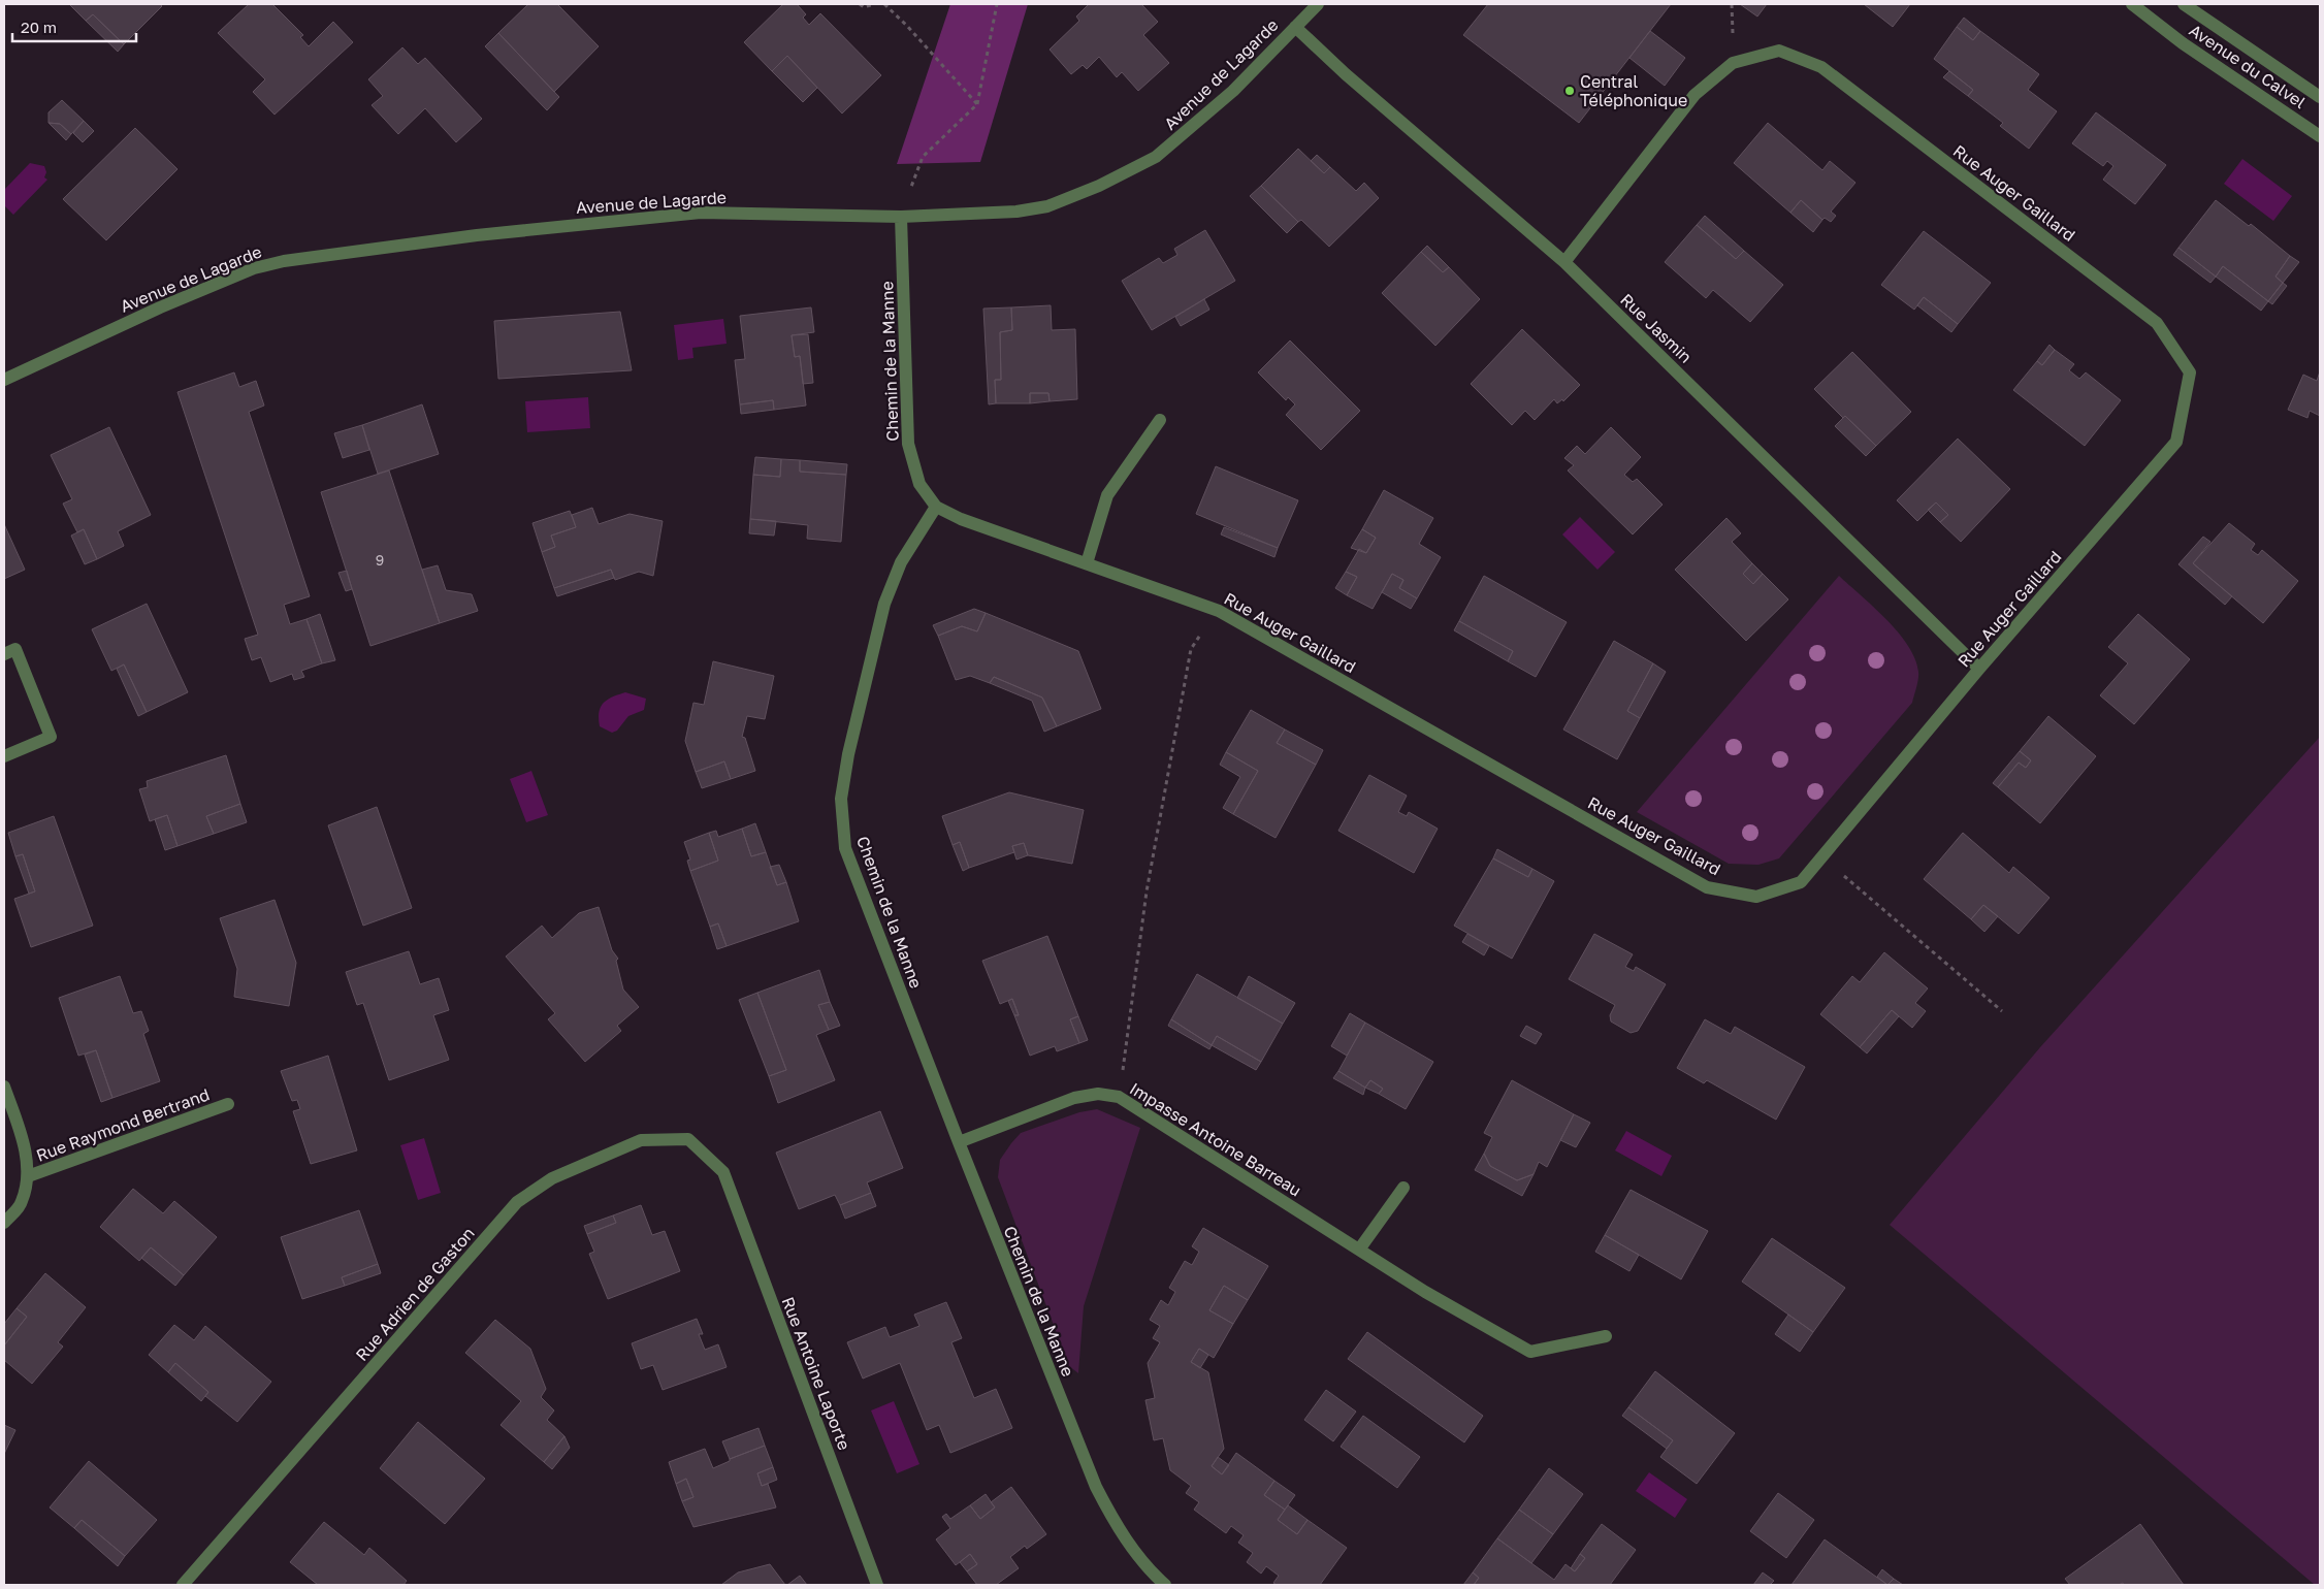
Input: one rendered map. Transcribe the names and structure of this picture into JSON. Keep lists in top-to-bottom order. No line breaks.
{"streets":{"street":["Avenue du Calvel","Avenue de Lagarde","Rue Auger Gaillard","Rue Jasmin","Chemin de la Manne","Rue Raymond Bertrand","Impasse Antoine Barreau","Rue Adrien de Gaston","Rue Antoine Laporte"]},"crossings":[["Avenue de Lagarde","Rue Jasmin"],["Avenue de Lagarde","Chemin de la Manne"],["Rue Auger Gaillard","Rue Jasmin"],["Rue Auger Gaillard","Chemin de la Manne"],["Chemin de la Manne","Impasse Antoine Barreau"],["Rue Adrien de Gaston","Rue Antoine Laporte"]],"places":["Central Téléphonique"],"house_numbers":["9"],"scale_bar":"20 m"}
